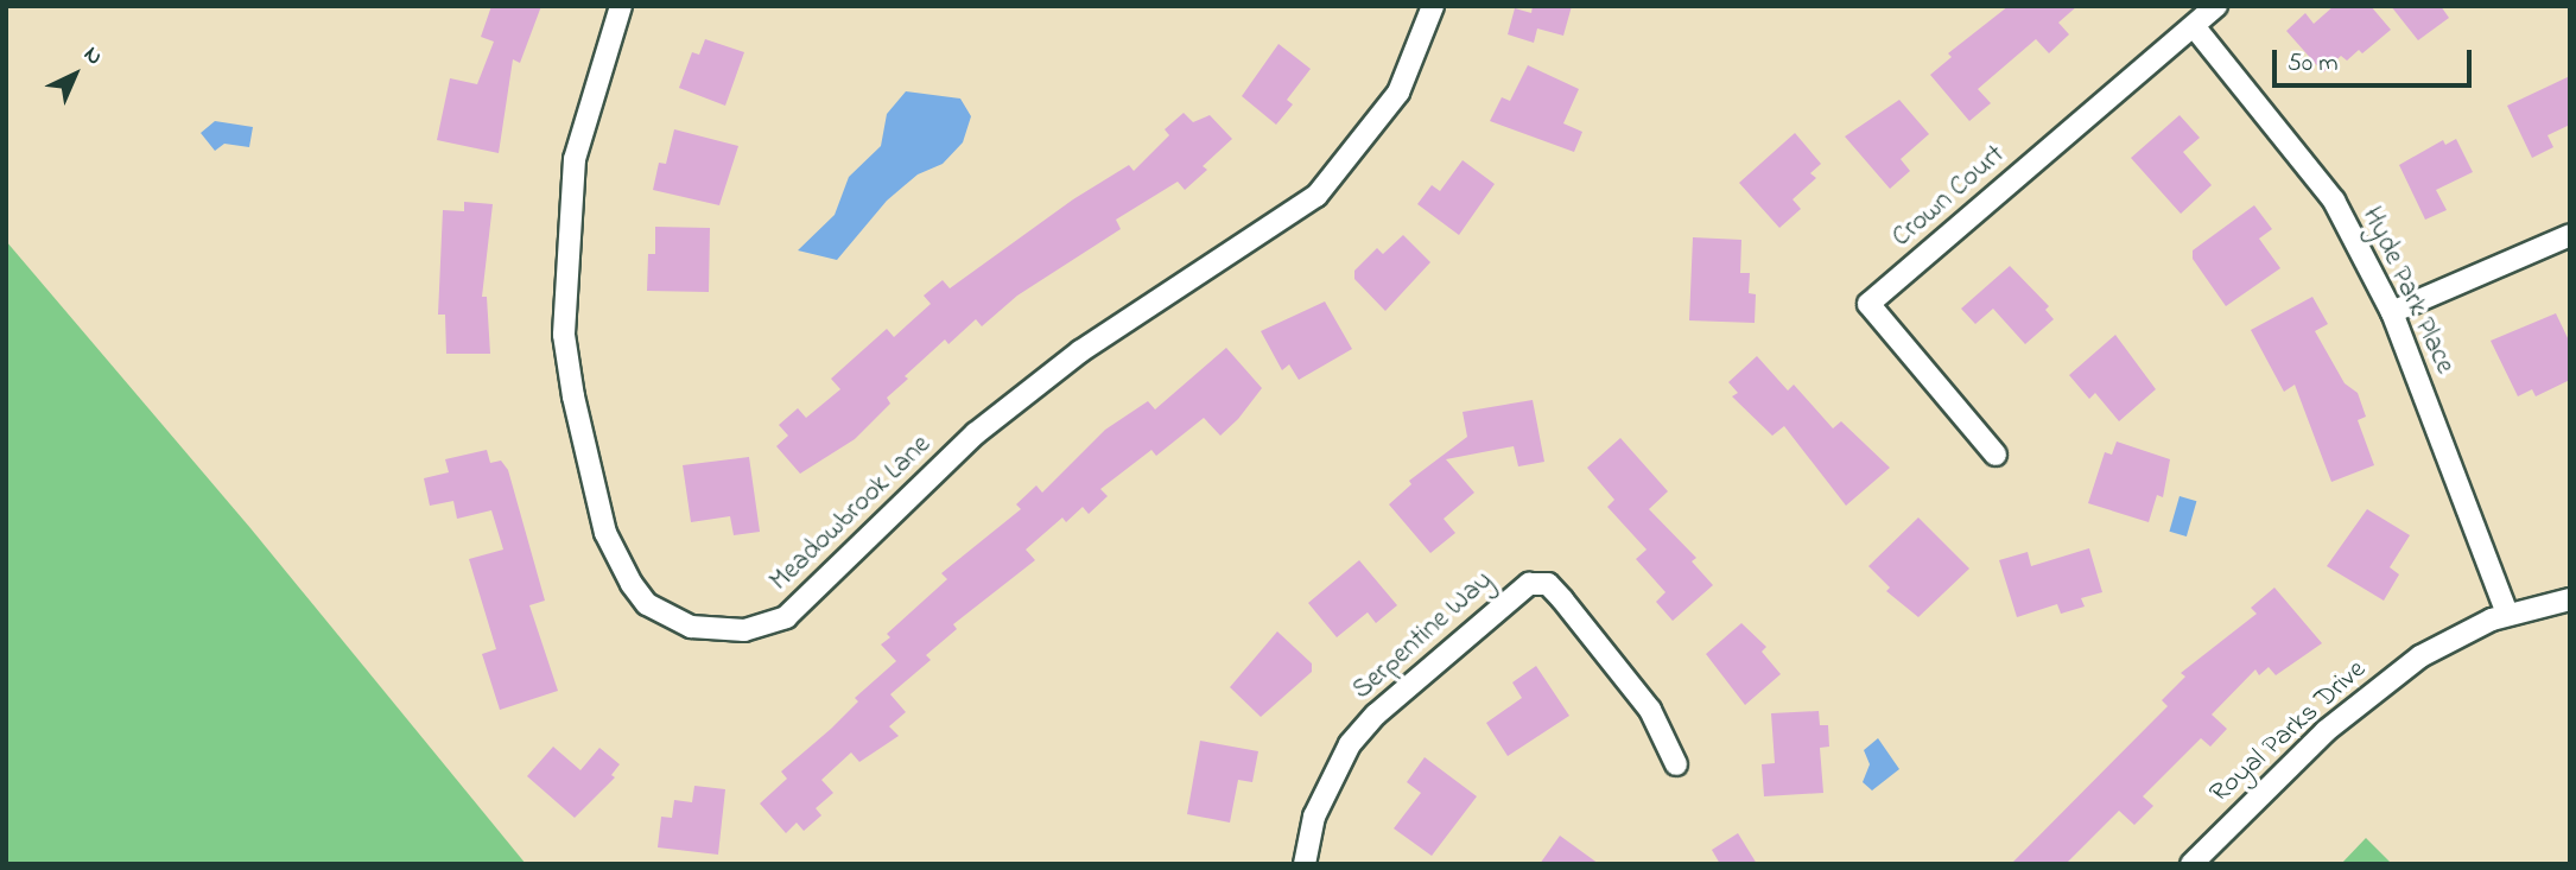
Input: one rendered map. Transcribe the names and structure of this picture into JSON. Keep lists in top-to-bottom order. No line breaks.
{"streets":{"street":["Crown Court","Hyde Park Place","Meadowbrook Lane","Serpentine Way","Royal Parks Drive"]},"crossings":[["Crown Court","Hyde Park Place"],["Hyde Park Place","Royal Parks Drive"]],"scale_bar":"50 m","north":"top right"}
